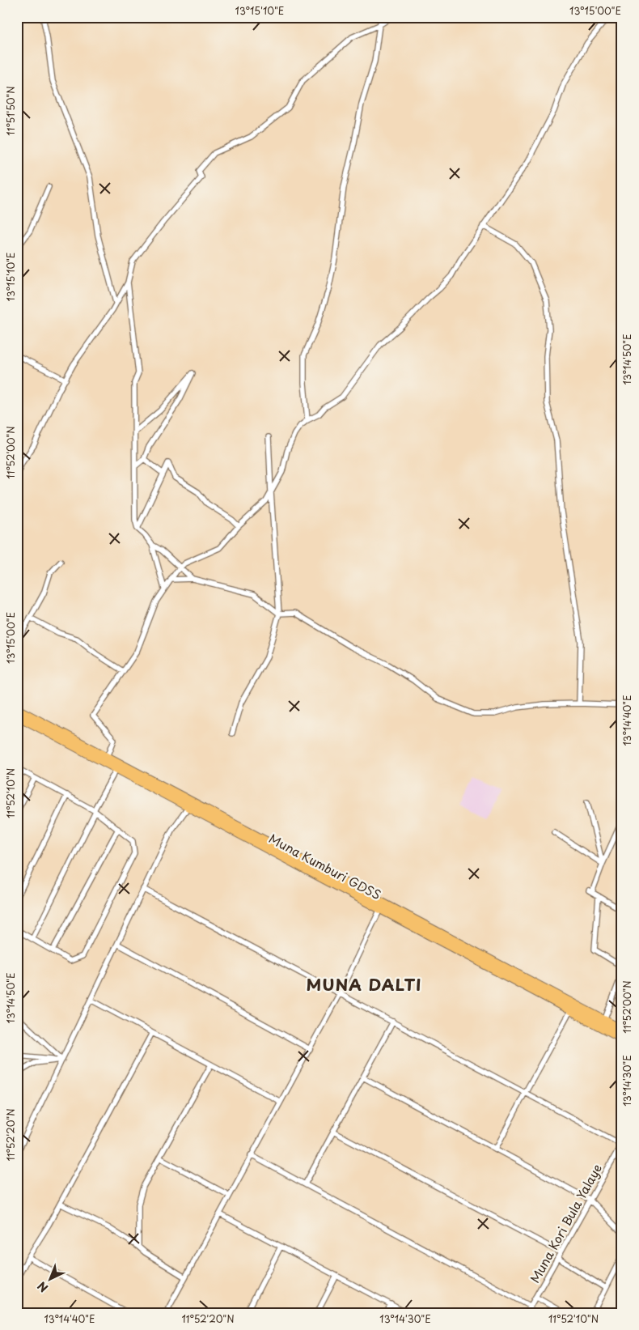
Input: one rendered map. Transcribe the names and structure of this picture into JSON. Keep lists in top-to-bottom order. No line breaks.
{"streets":{"highway":["Muna Kumburi GDSS"],"street":["Muna Kori Bula Yalaye"]},"districts":["MUNA DALTI"],"north":"bottom left","coordinates":["13°15'10\"E","13°15'00\"E","11°51'50\"N","13°14'50\"E","11°52'00\"N","13°14'40\"E","11°52'10\"N","13°14'30\"E","11°52'20\"N"]}
